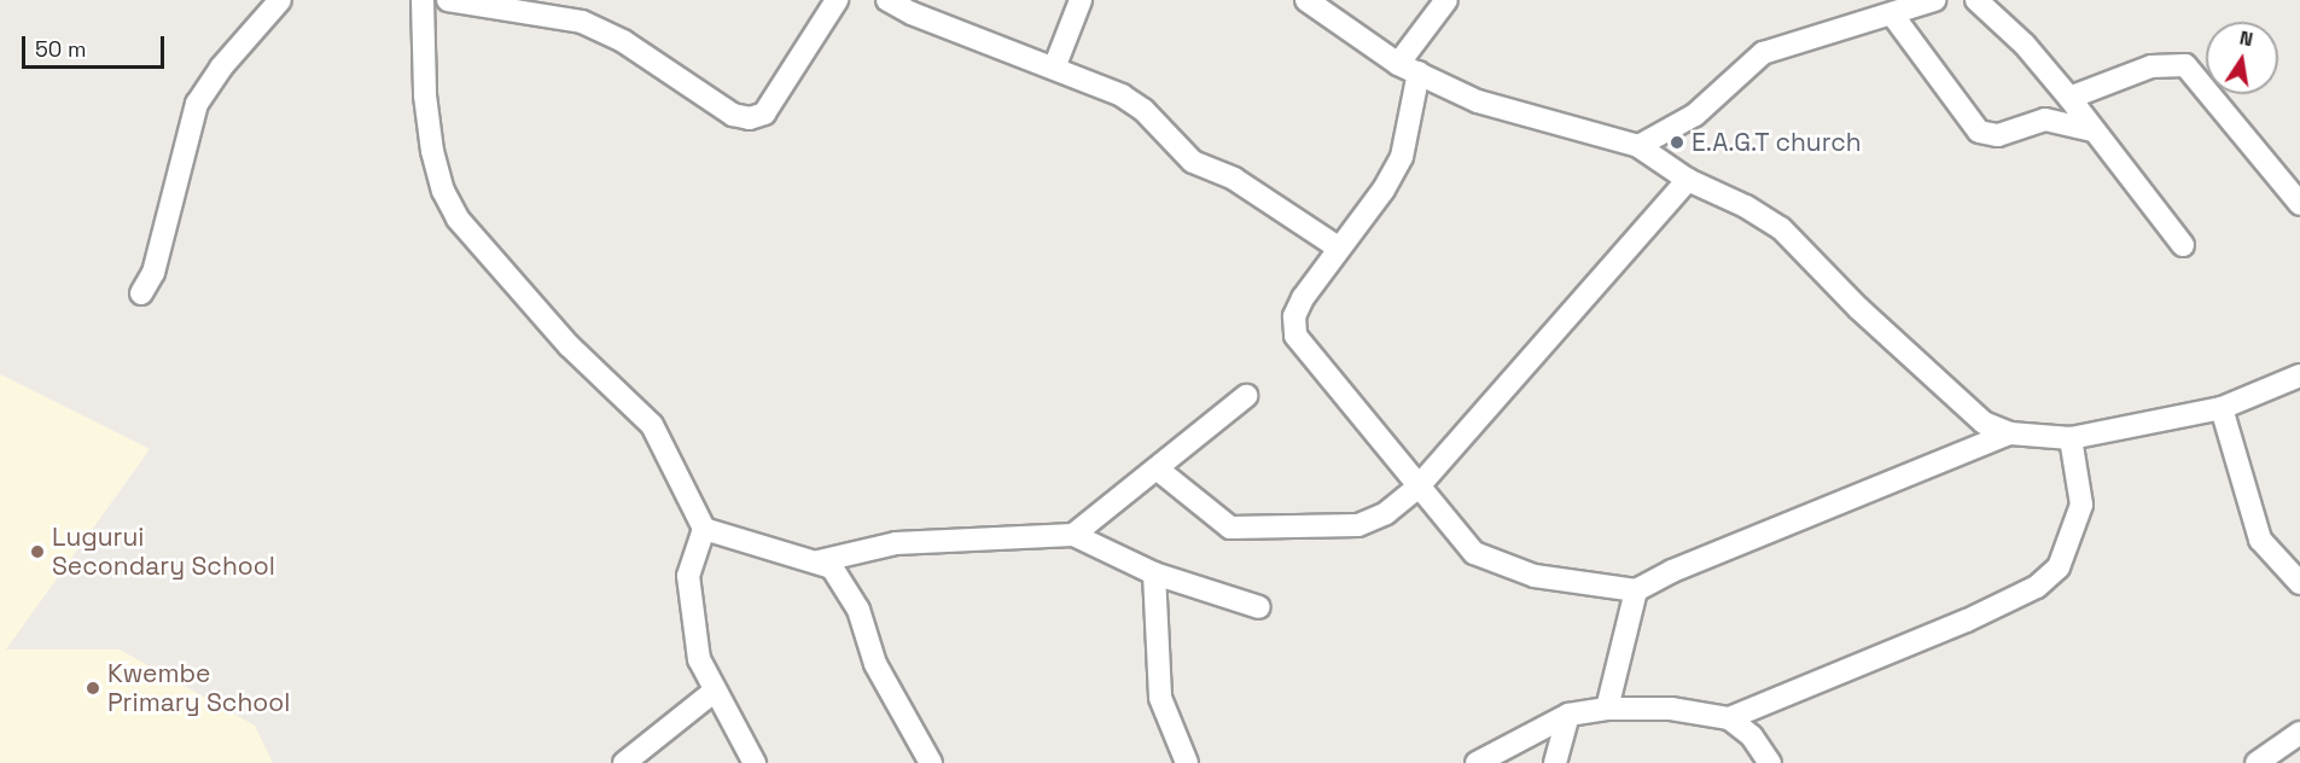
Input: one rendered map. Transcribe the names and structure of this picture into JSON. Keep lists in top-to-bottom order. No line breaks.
{"places":["E.A.G.T church","Lugurui Secondary School","Kwembe Primary School"],"scale_bar":"50 m","north":"top"}
